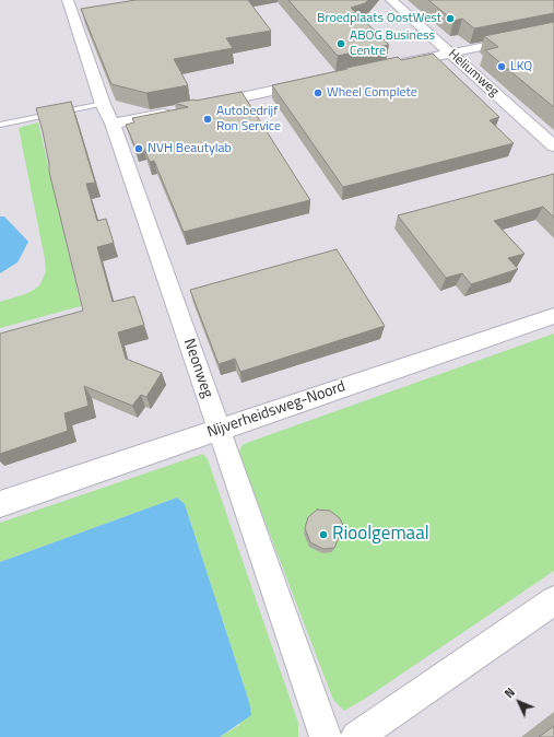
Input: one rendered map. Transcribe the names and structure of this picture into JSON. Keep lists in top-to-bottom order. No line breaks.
{"streets":{"street":["Heliumweg","Neonweg","Nijverheidsweg-Noord"]},"crossings":[["Neonweg","Nijverheidsweg-Noord"]],"places":["Broedplaats OostWest","ABOG Business Centre","LKQ","Wheel Complete","Autobedrijf Ron Service","NVH Beautylab","Rioolgemaal"],"north":"top left"}
